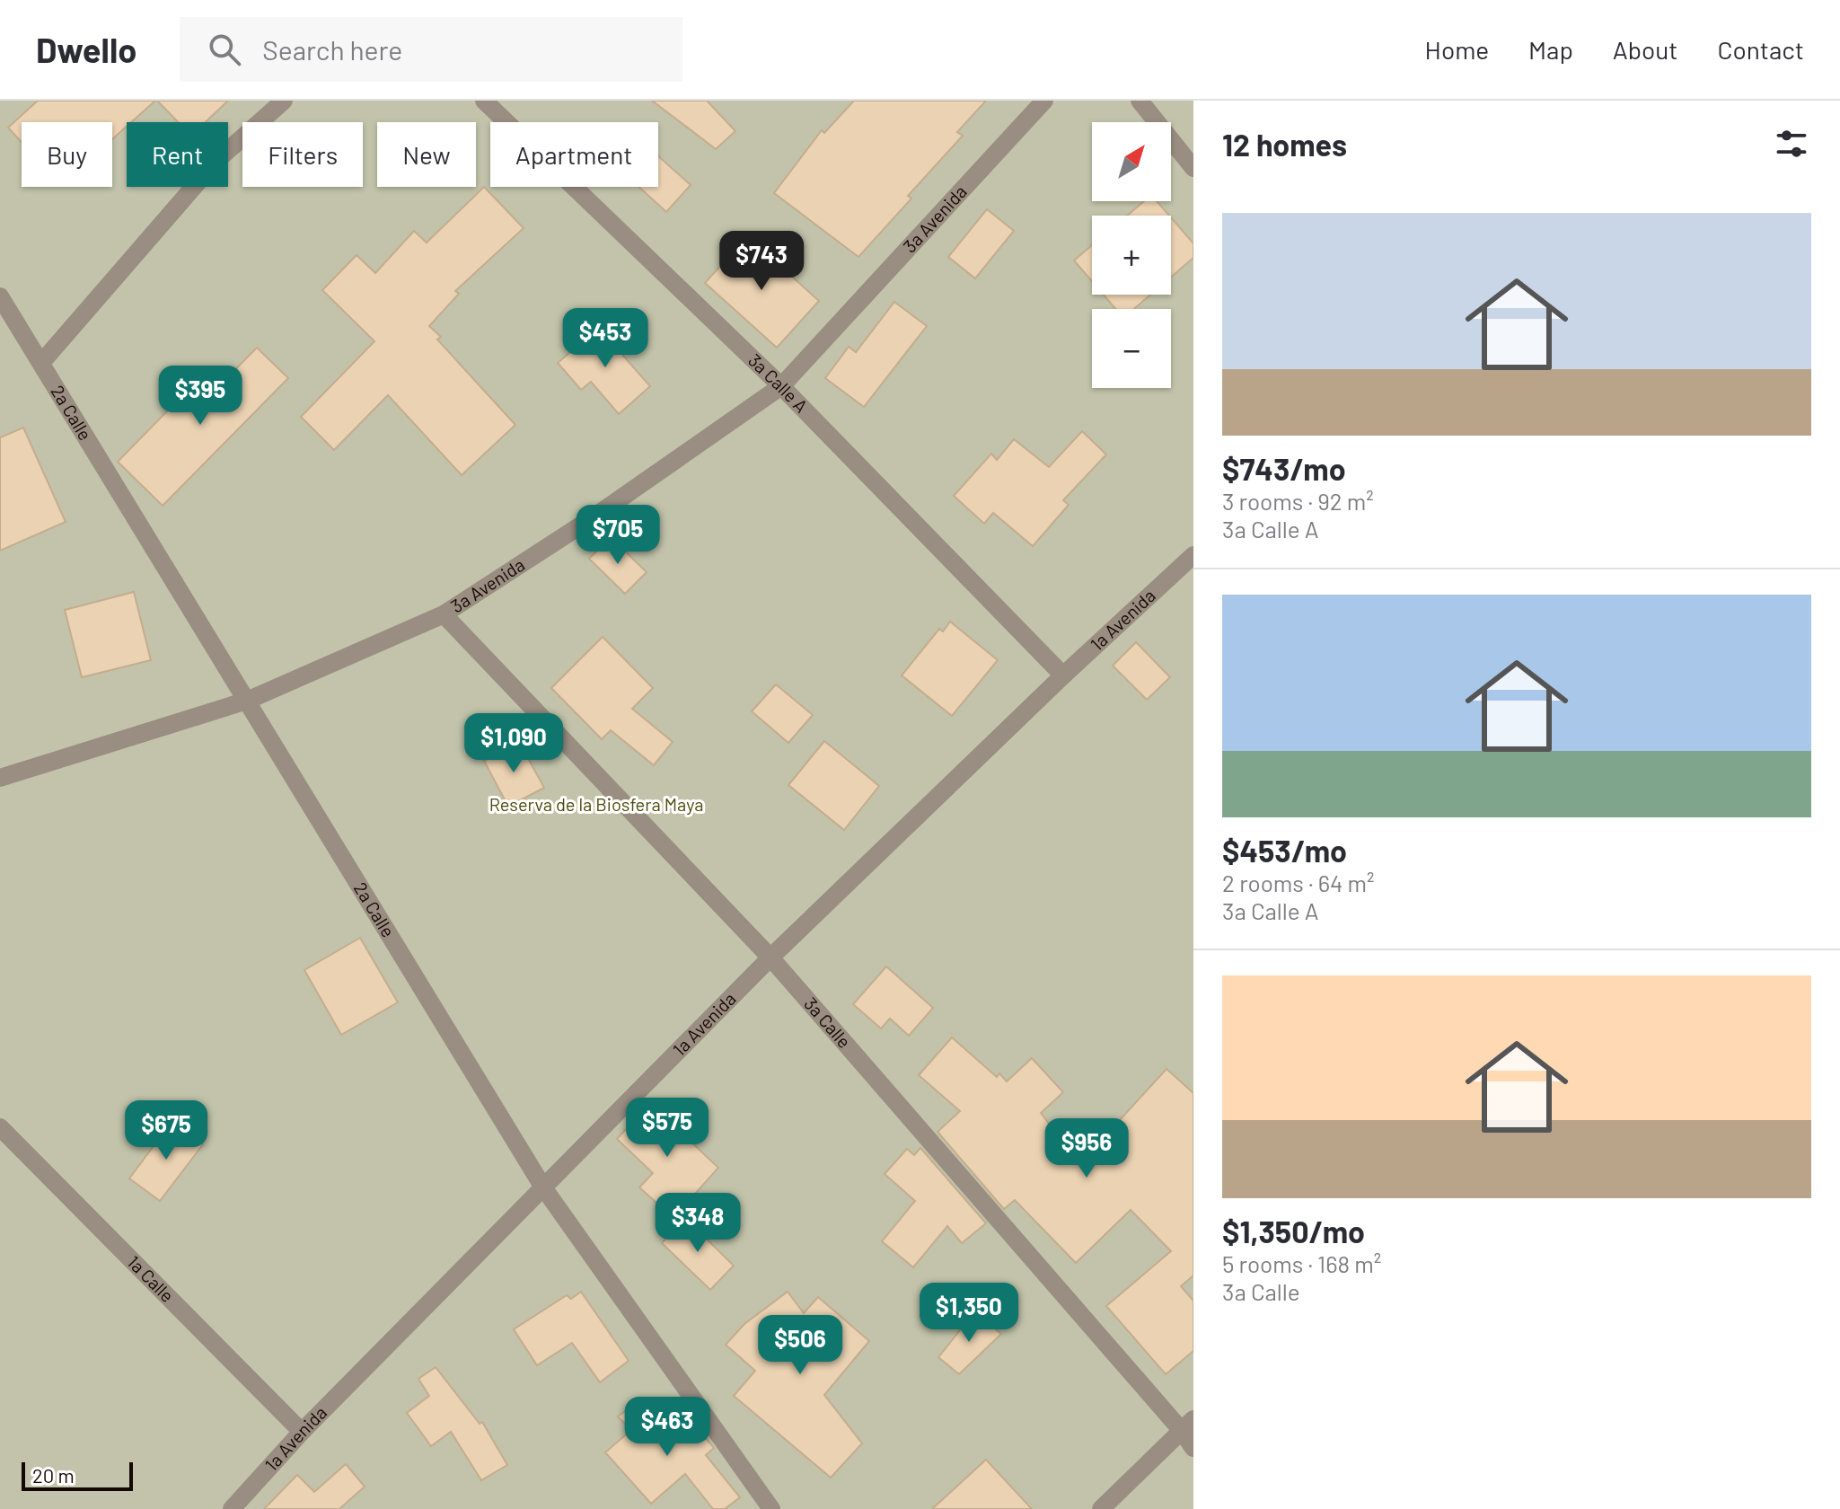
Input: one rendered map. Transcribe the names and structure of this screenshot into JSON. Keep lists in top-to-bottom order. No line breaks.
{"streets":{"street":["3a Avenida","3a Calle A","2a Calle","1a Avenida","3a Calle","1a Calle"]},"crossings":[["3a Avenida","3a Calle A"],["3a Avenida","2a Calle"],["3a Avenida","3a Calle"],["3a Calle A","1a Avenida"],["2a Calle","1a Avenida"],["1a Avenida","3a Calle"],["1a Avenida","1a Calle"]],"parks":["Reserva de la Biosfera Maya"],"scale_bar":"20 m","north":"top right","page":{"header":"Dwello","search":"Search here","nav":["Home","Map","About","Contact"],"heading":"12 homes","map_buttons":["+","−"],"chip":["Buy","Rent","Filters","New","Apartment"],"list":[{"name":"$743/mo","note":"3 rooms · 92 m² · 3a Calle A"},{"name":"$453/mo","note":"2 rooms · 64 m² · 3a Calle A"},{"name":"$1,350/mo","note":"5 rooms · 168 m² · 3a Calle"}],"price":["$743","$453","$395","$705","$1,090","$575","$675","$956","$348","$1,350","$506","$463"],"scale":"20 m"}}
